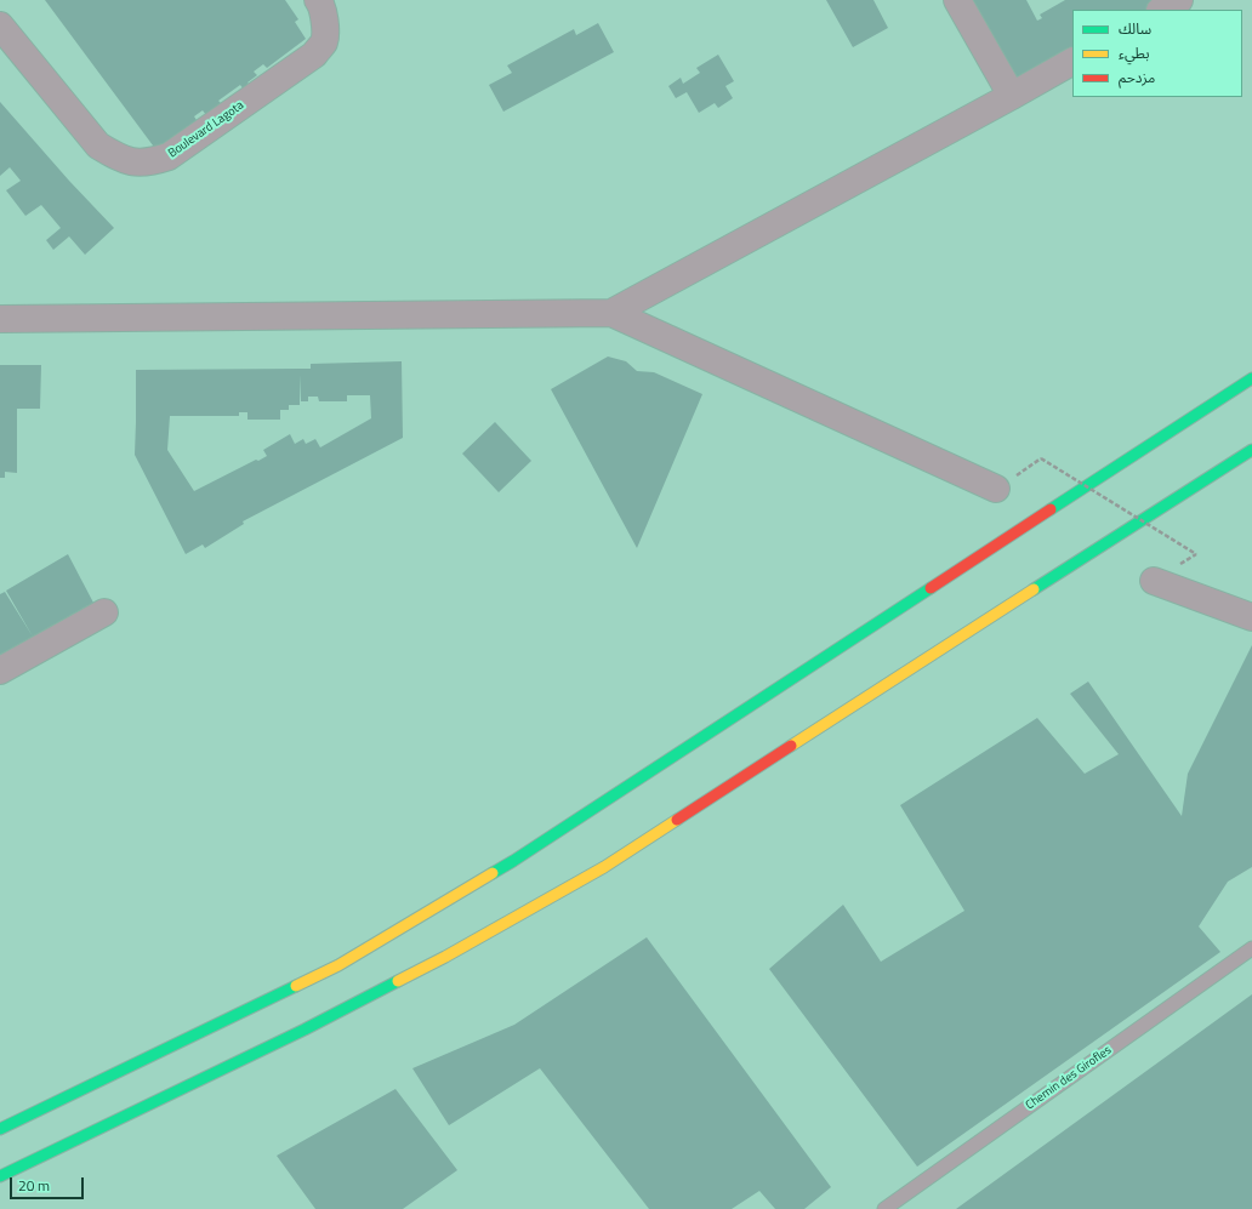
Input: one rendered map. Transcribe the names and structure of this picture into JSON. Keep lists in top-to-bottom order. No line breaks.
{"streets":{"street":["Boulevard Lagota"],"lane":["Chemin des Girofles"]},"legend":["سالك","بطيء","مزدحم"],"scale_bar":"20 m"}
